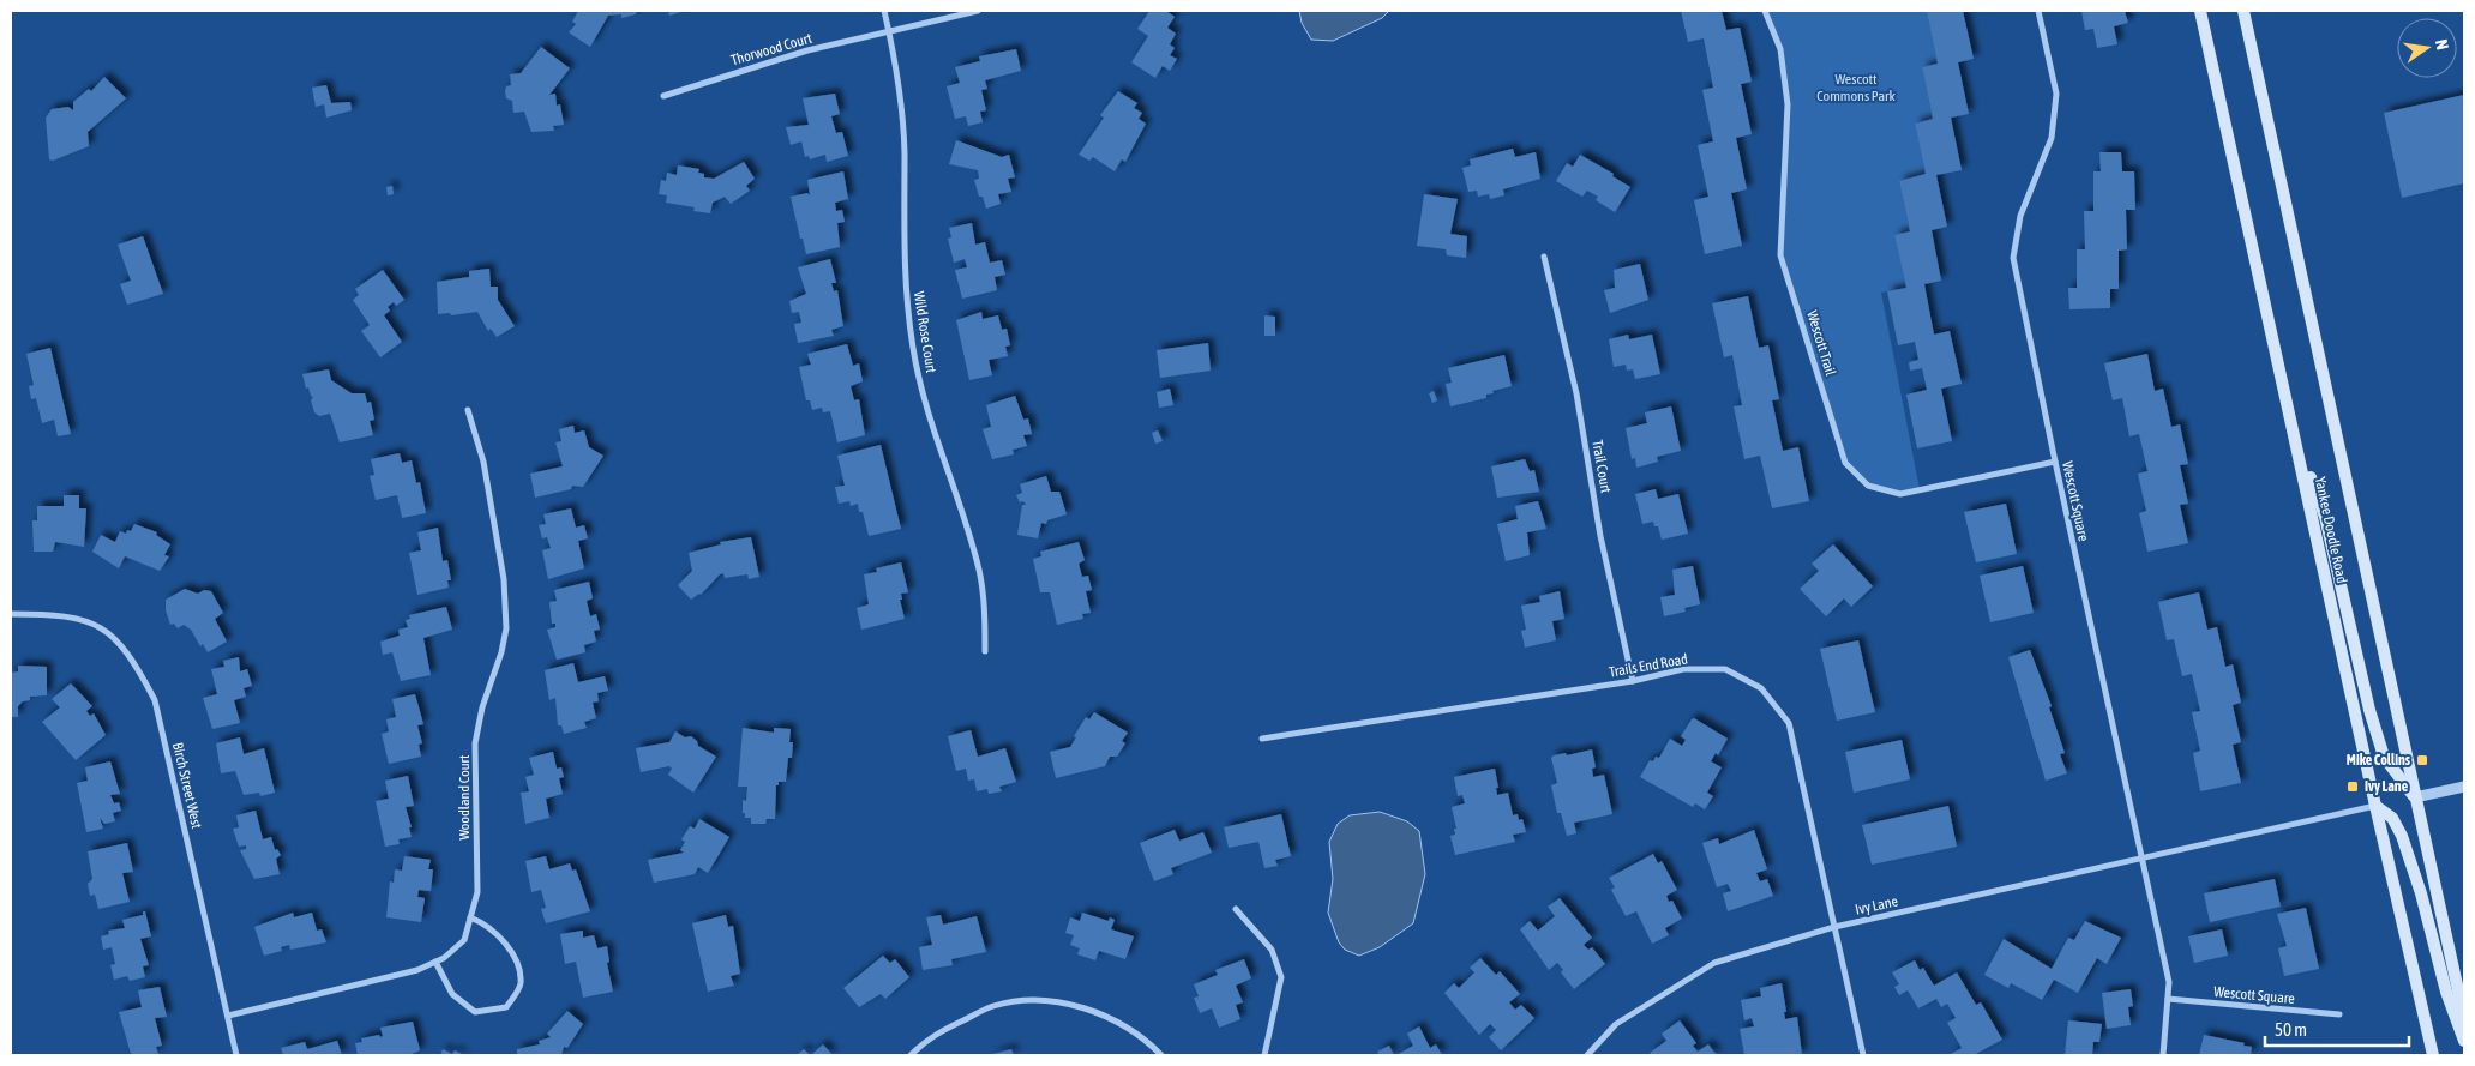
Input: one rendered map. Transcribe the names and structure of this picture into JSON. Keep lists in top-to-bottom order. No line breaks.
{"streets":{"main road":["Yankee Doodle Road"],"street":["Thorwood Court","Wild Rose Court","Wescott Trail","Trail Court","Wescott Square","Trails End Road","Birch Street West","Woodland Court","Ivy Lane"]},"crossings":[["Thorwood Court","Wild Rose Court"],["Wescott Trail","Wescott Square"],["Trail Court","Trails End Road"],["Wescott Square","Ivy Lane"],["Yankee Doodle Road","Ivy Lane"],["Trails End Road","Ivy Lane"],["Birch Street West","Woodland Court"]],"parks":["Wescott Commons Park"],"places":{"transit":["Mike Collins","Ivy Lane"]},"scale_bar":"50 m","north":"right"}
